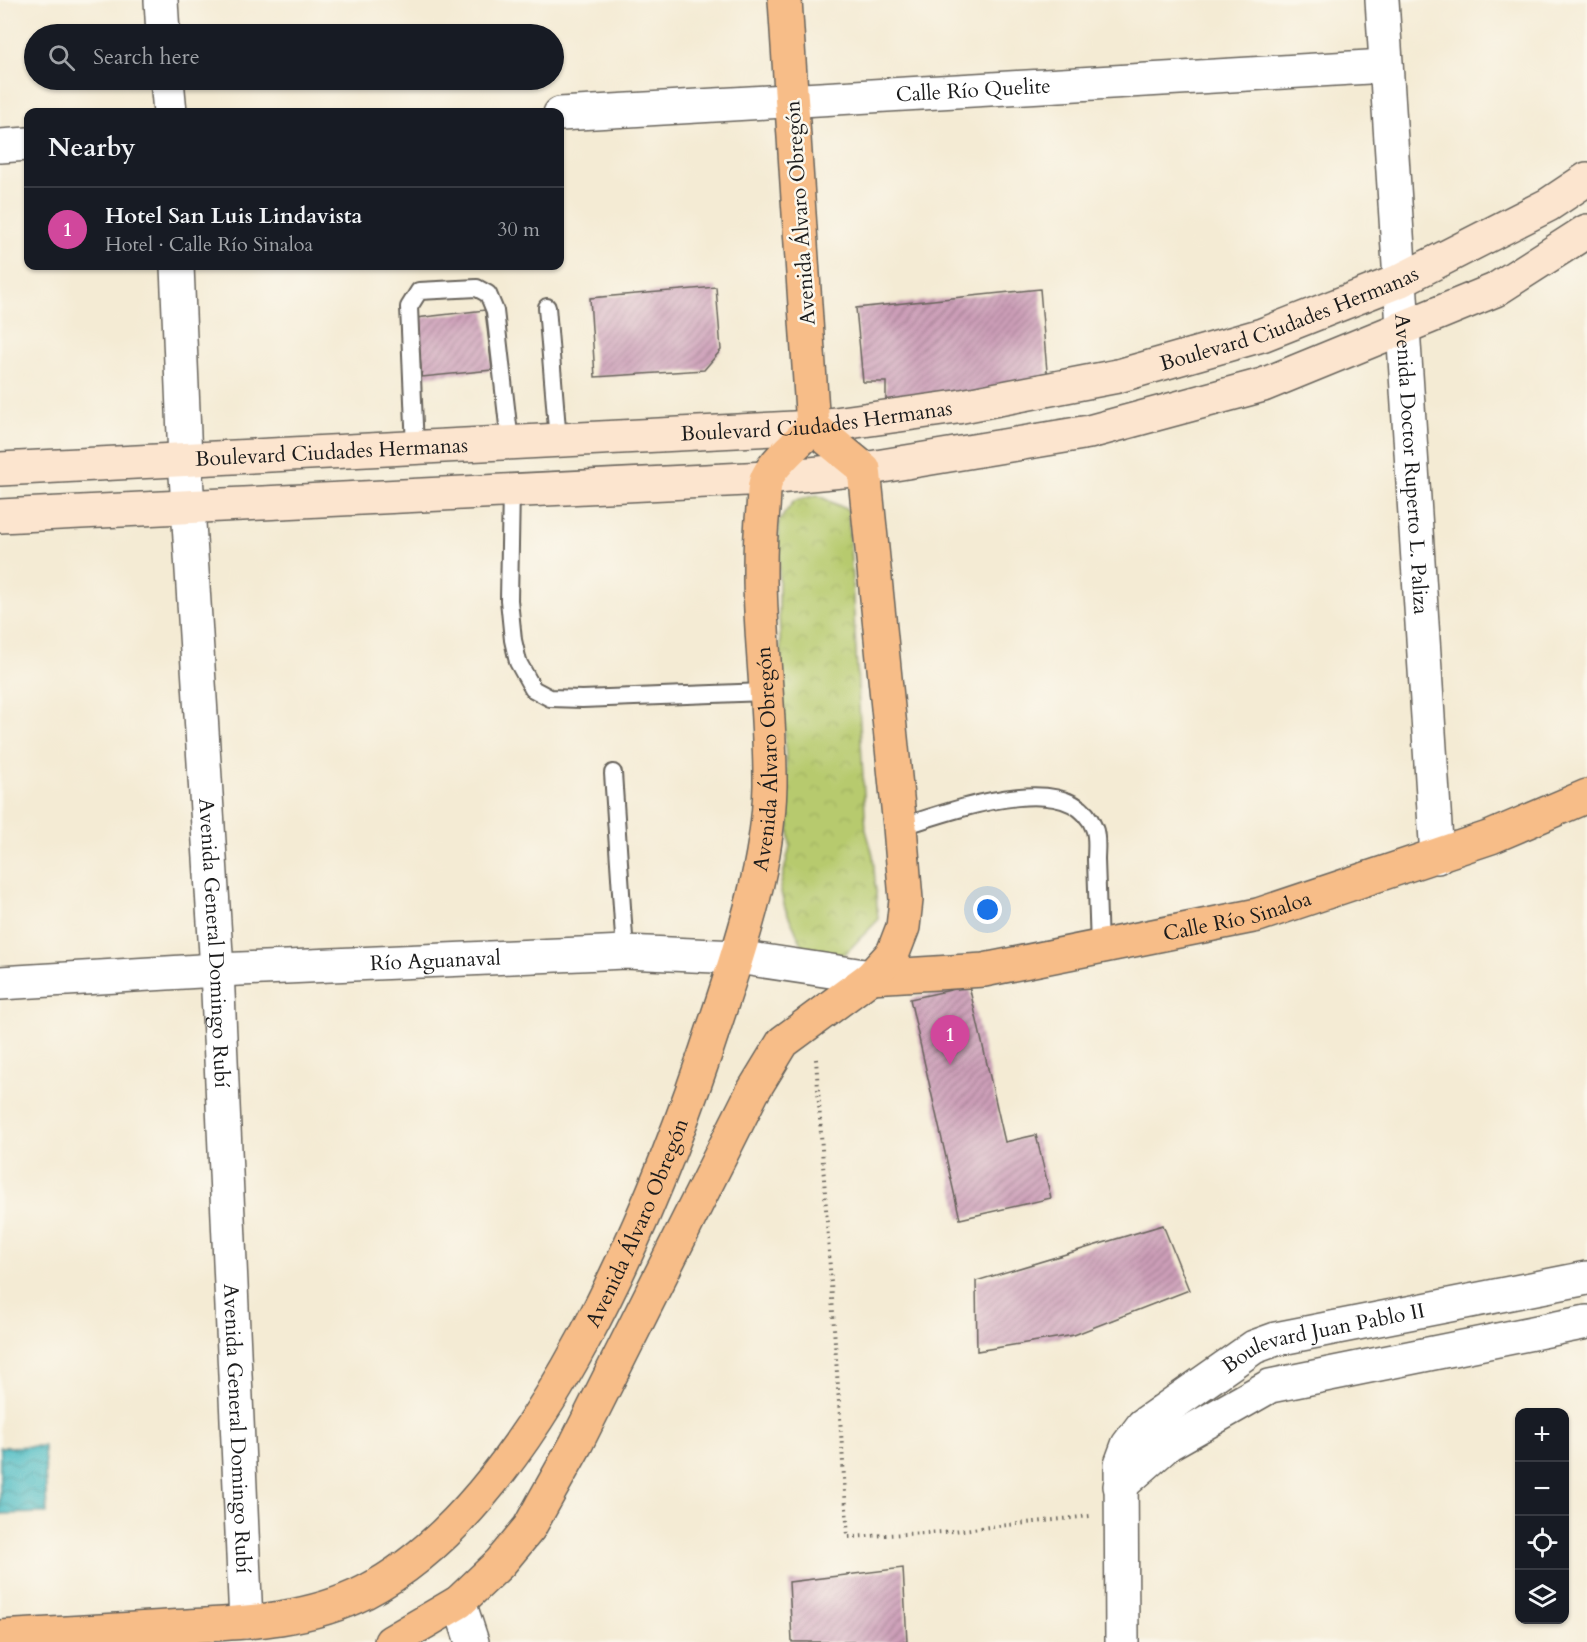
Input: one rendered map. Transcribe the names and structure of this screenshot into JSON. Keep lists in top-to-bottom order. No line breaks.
{"streets":{"main road":["Avenida Álvaro Obregón","Boulevard Ciudades Hermanas","Calle Río Sinaloa"],"street":["Calle Río Quelite","Avenida Doctor Ruperto L. Paliza","Avenida General Domingo Rubí","Río Aguanaval","Boulevard Juan Pablo II"]},"crossings":[["Calle Río Quelite","Avenida Álvaro Obregón"],["Calle Río Quelite","Avenida Doctor Ruperto L. Paliza"],["Avenida Álvaro Obregón","Boulevard Ciudades Hermanas"],["Avenida Álvaro Obregón","Calle Río Sinaloa"],["Avenida Álvaro Obregón","Avenida General Domingo Rubí"],["Avenida Álvaro Obregón","Río Aguanaval"],["Boulevard Ciudades Hermanas","Avenida Doctor Ruperto L. Paliza"],["Boulevard Ciudades Hermanas","Avenida General Domingo Rubí"],["Avenida Doctor Ruperto L. Paliza","Calle Río Sinaloa"],["Calle Río Sinaloa","Río Aguanaval"],["Avenida General Domingo Rubí","Río Aguanaval"]],"page":{"search":"Search here","heading":"Nearby","list":[{"mark":"1","name":"Hotel San Luis Lindavista","note":"Hotel · Calle Río Sinaloa","value":"30 m"}],"pins":"1","map_buttons":["+","−"]}}
